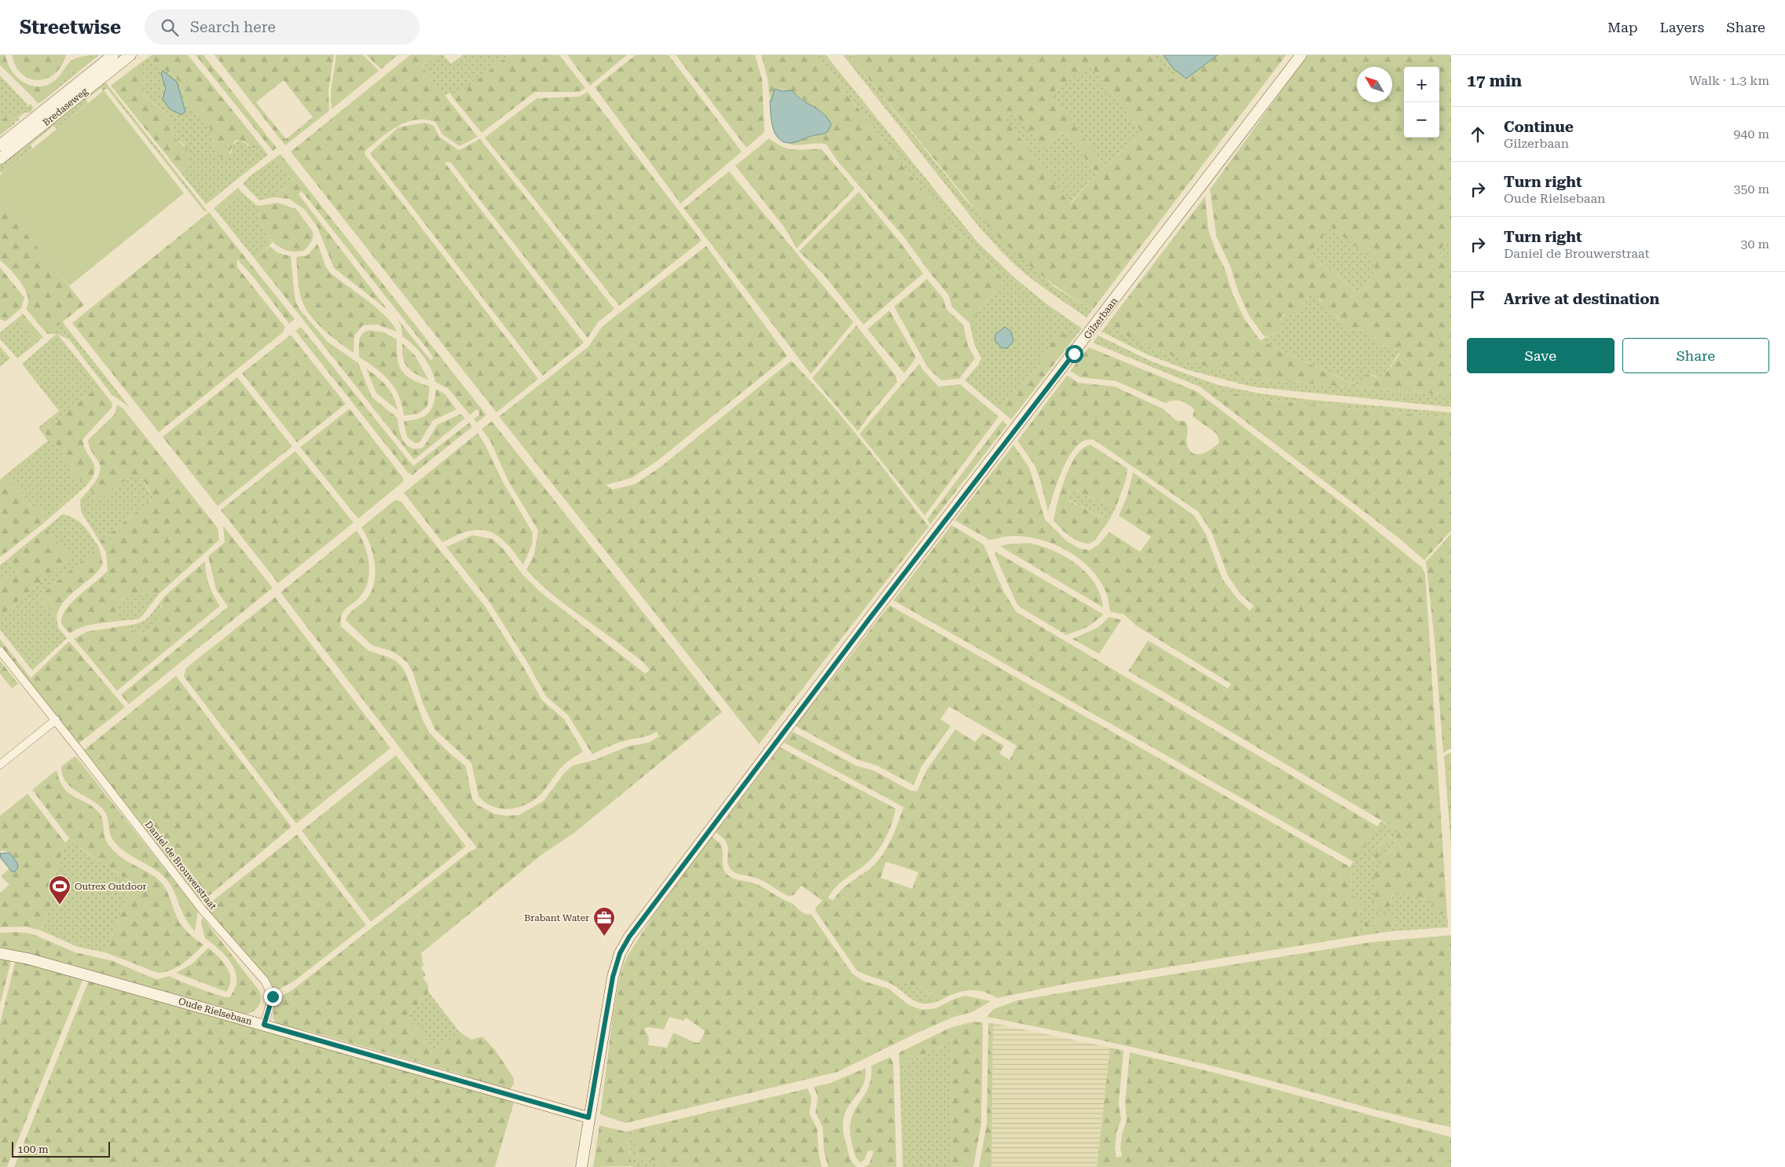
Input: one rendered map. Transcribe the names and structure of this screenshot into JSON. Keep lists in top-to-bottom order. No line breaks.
{"streets":{"street":["Bredaseweg","Gilzerbaan","Daniel de Brouwerstraat","Oude Rielsebaan"]},"crossings":[["Gilzerbaan","Oude Rielsebaan"],["Daniel de Brouwerstraat","Oude Rielsebaan"]],"places":{"sports":["Outrex Outdoor"],"office":["Brabant Water"]},"scale_bar":"100 m","north":"top left","page":{"header":"Streetwise","search":"Search here","nav":["Map","Layers","Share"],"heading":["17 min","Walk · 1.3 km"],"map_buttons":["+","−"],"list":[["Continue","Gilzerbaan","940 m"],["Turn right","Oude Rielsebaan","350 m"],["Turn right","Daniel de Brouwerstraat","30 m"],"Arrive at destination"],"buttons":["Save","Share"],"scale":"100 m"}}
